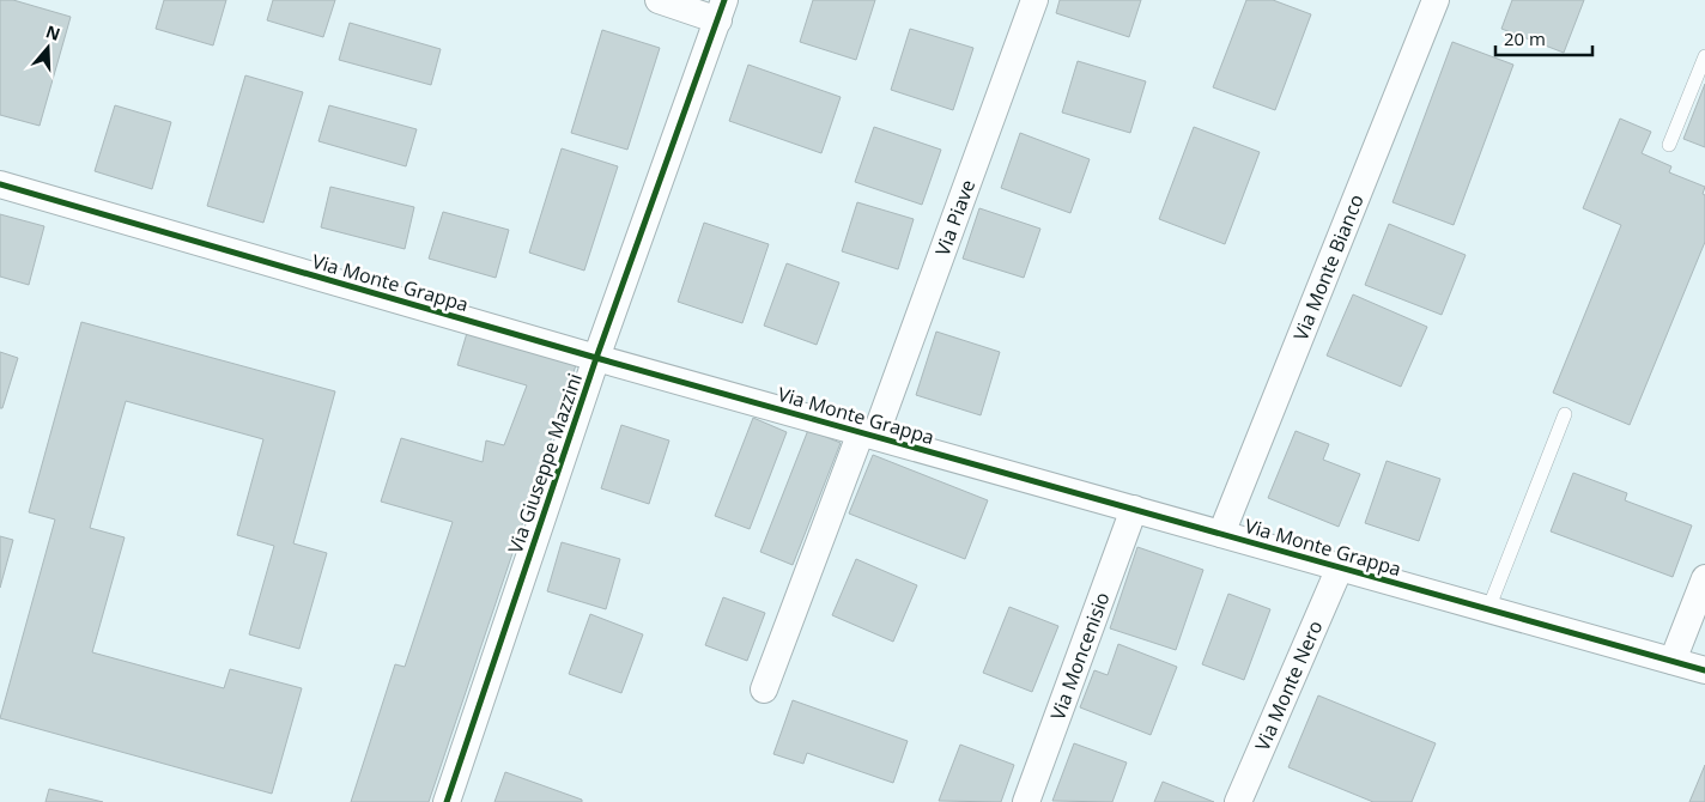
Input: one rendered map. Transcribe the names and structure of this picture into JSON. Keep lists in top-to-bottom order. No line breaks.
{"streets":{"street":["Via Piave","Via Monte Bianco","Via Monte Grappa","Via Giuseppe Mazzini","Via Moncenisio","Via Monte Nero"]},"crossings":[["Via Piave","Via Monte Grappa"],["Via Monte Bianco","Via Monte Grappa"],["Via Monte Grappa","Via Giuseppe Mazzini"],["Via Monte Grappa","Via Moncenisio"],["Via Monte Grappa","Via Monte Nero"]],"scale_bar":"20 m","north":"top"}
